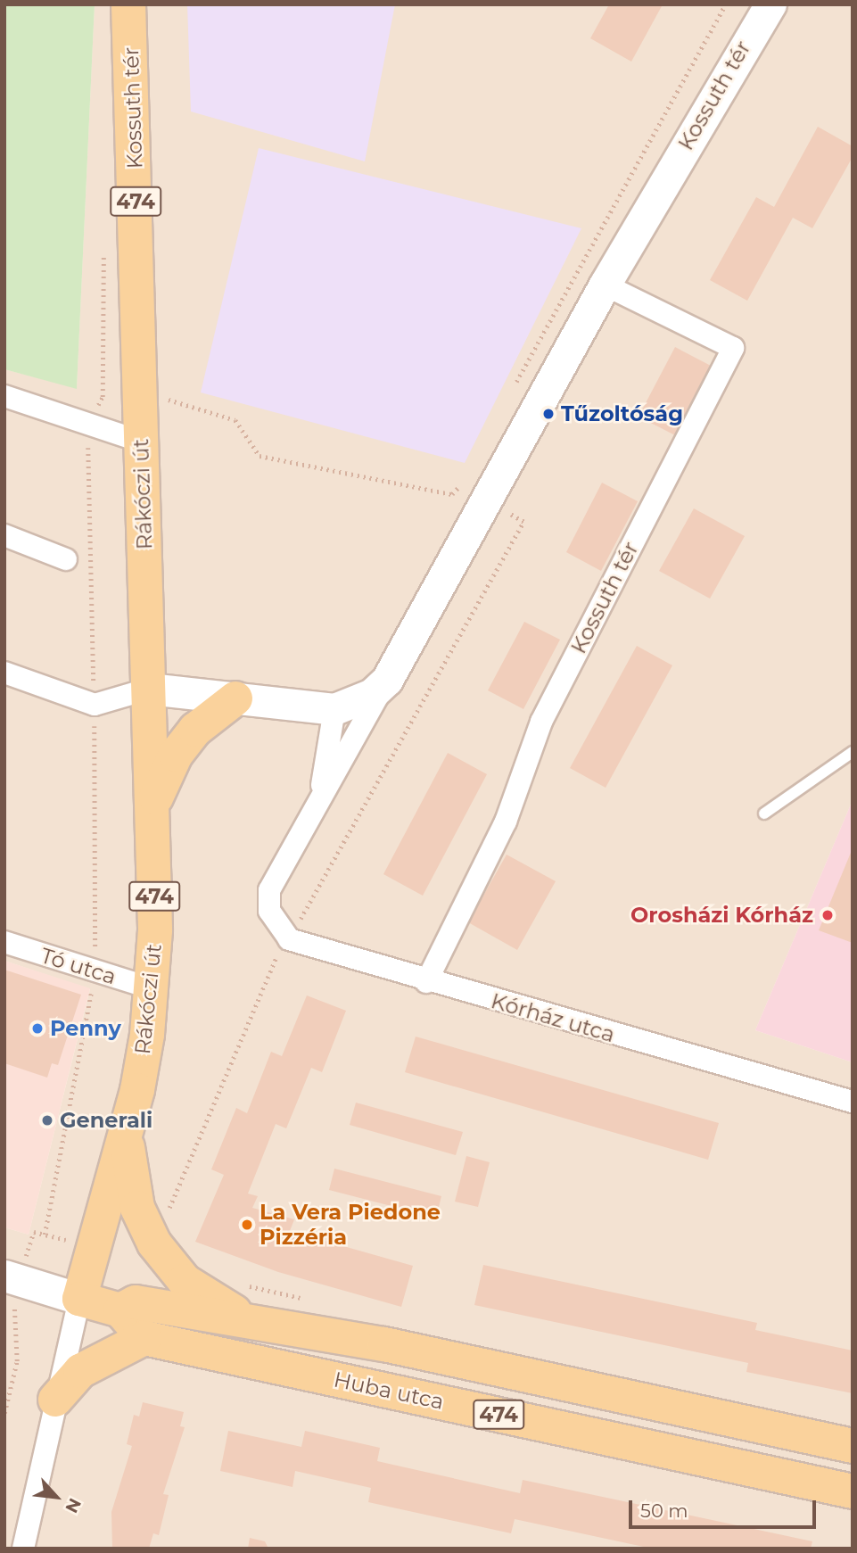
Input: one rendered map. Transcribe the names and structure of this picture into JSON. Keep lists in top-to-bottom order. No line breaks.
{"streets":{"main road":["Kossuth tér","474","Rákóczi út","Huba utca"],"street":["Tó utca","Kórház utca"]},"crossings":[["Kossuth tér","Rákóczi út"],["Kossuth tér","Kórház utca"],["474","Rákóczi út"],["474","Huba utca"],["Rákóczi út","Tó utca"],["Rákóczi út","Huba utca"]],"places":["Tűzoltóság","Orosházi Kórház","Penny","Generali","La Vera Piedone Pizzéria"],"scale_bar":"50 m","north":"bottom right"}
